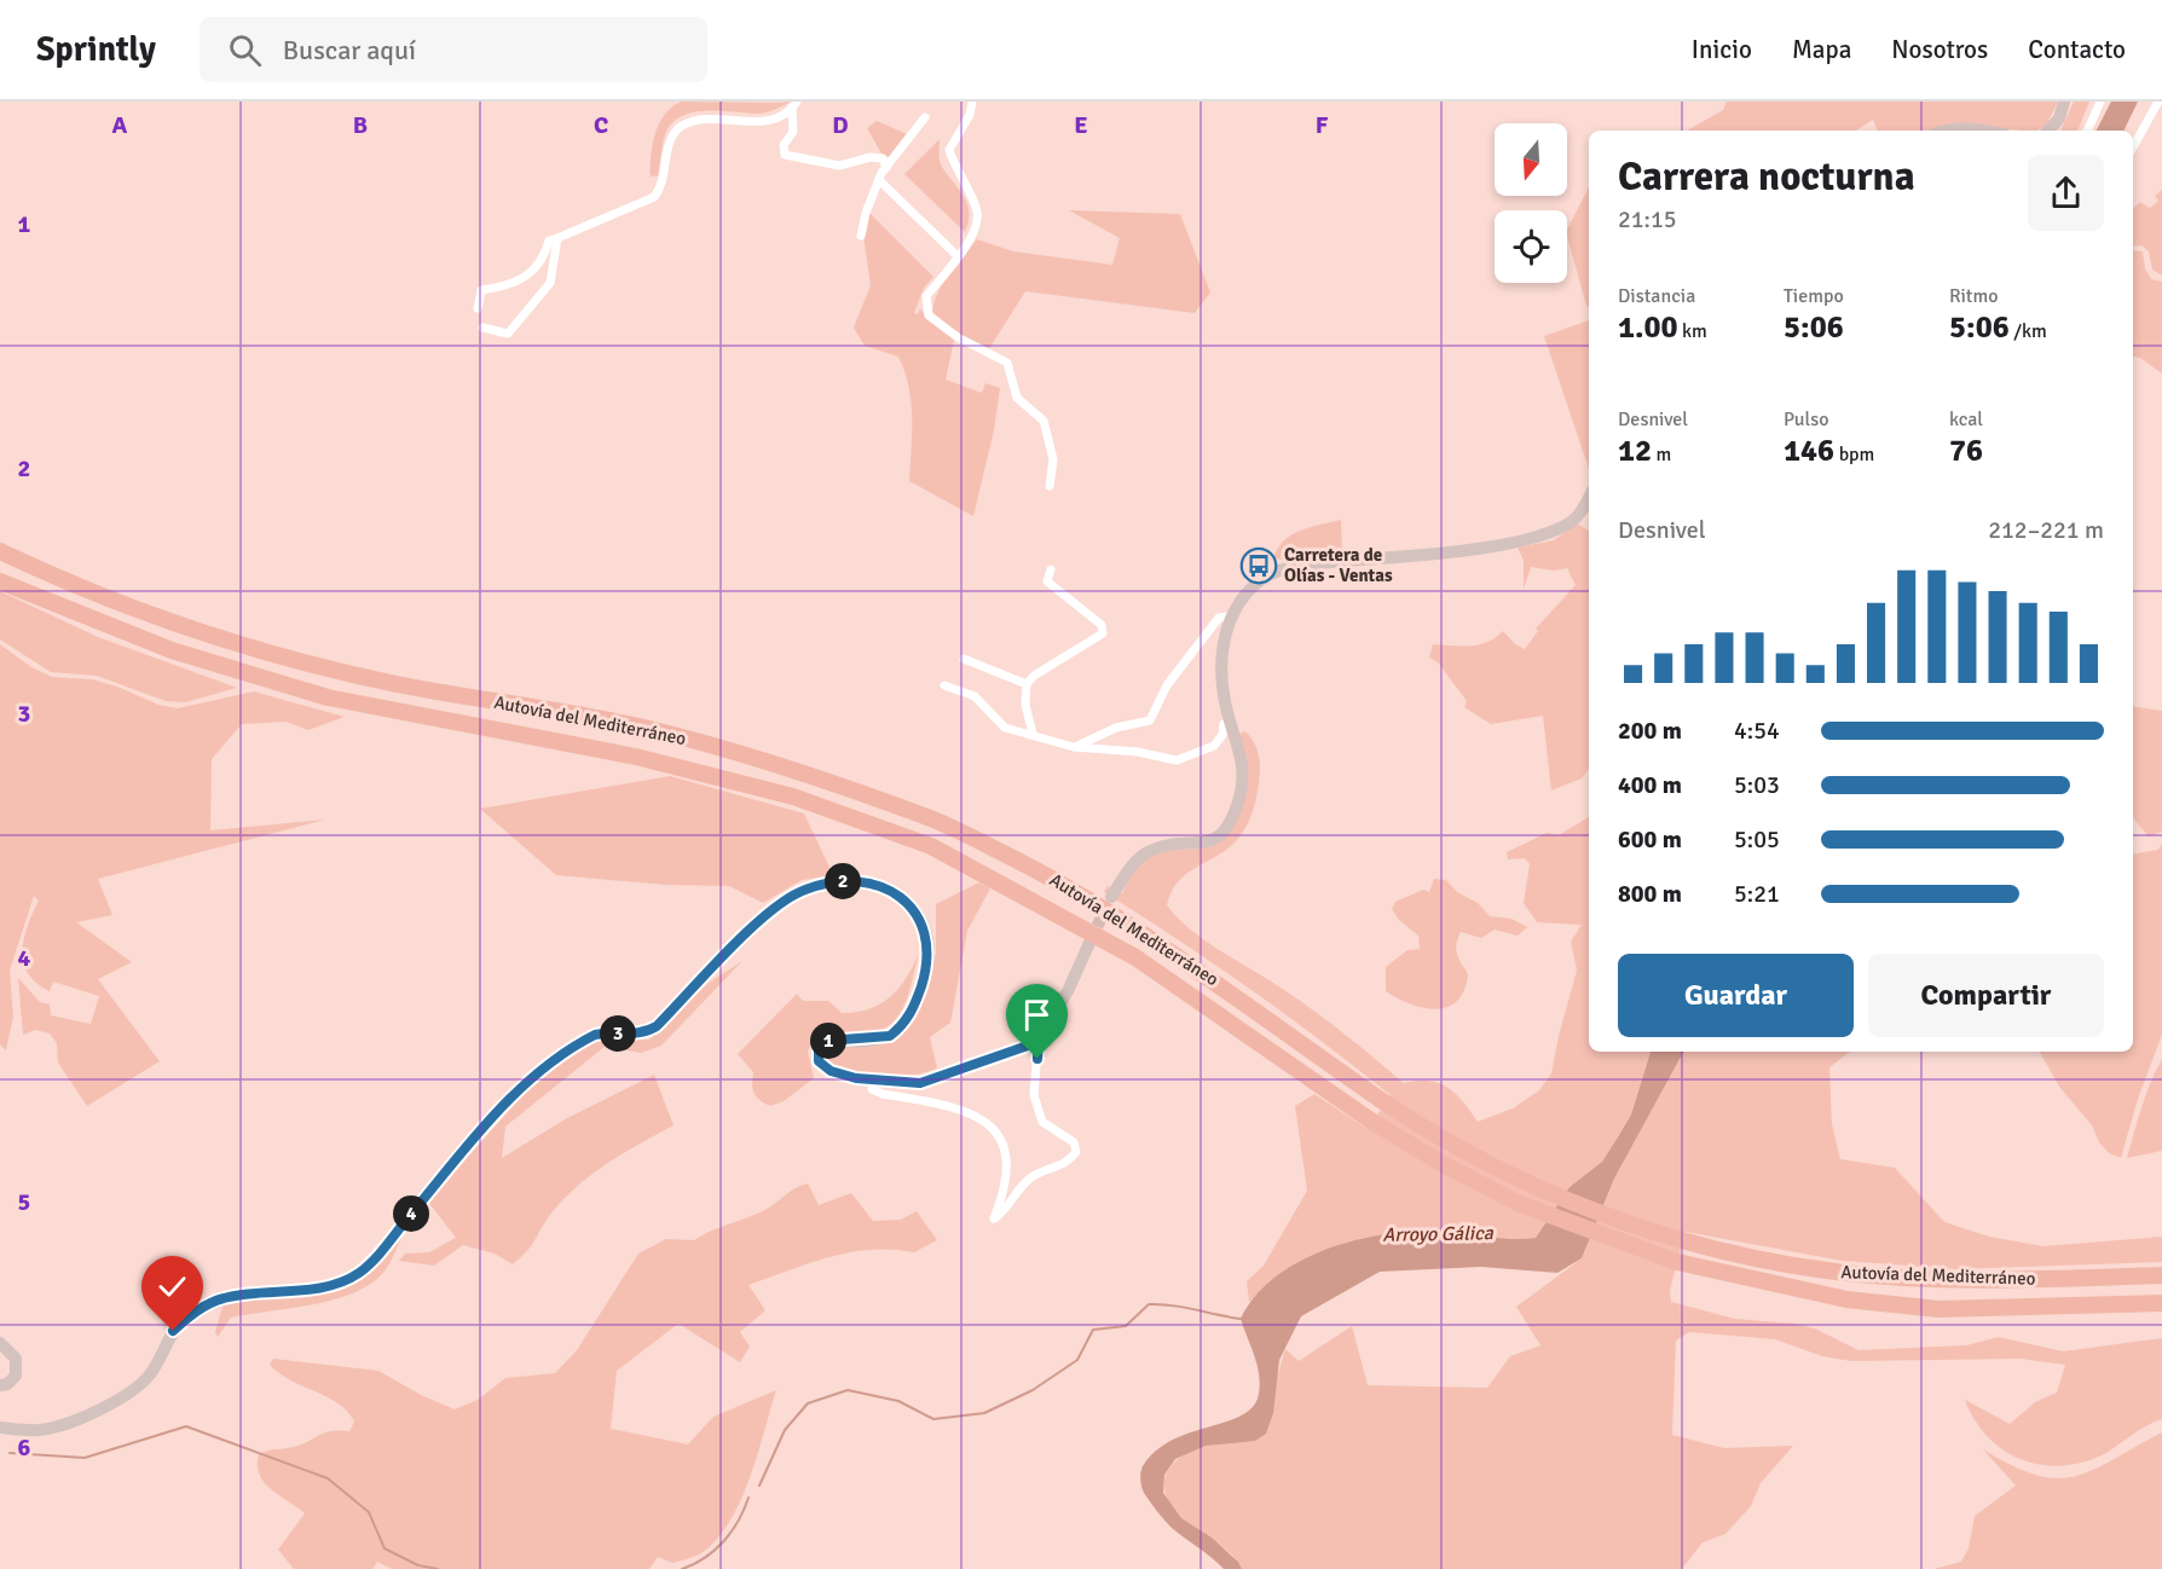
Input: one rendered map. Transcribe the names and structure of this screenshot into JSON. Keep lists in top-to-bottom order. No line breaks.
{"streets":{"highway":["Autovía del Mediterráneo"]},"water":["Arroyo Gálica"],"places":{"bus stop":["Carretera de Olías - Ventas"]},"north":"bottom","page":{"header":"Sprintly","search":"Buscar aquí","nav":["Inicio","Mapa","Nosotros","Contacto"],"heading":["Carrera nocturna","21:15"],"stats":[["Distancia","1.00 km"],["Tiempo","5:06"],["Ritmo","5:06 /km"],["Desnivel","12 m"],["Pulso","146 bpm"],["kcal","76"]],"chart":["Desnivel","212–221 m"],"list":[{"name":"200 m","note":"4:54"},{"name":"400 m","note":"5:03"},{"name":"600 m","note":"5:05"},{"name":"800 m","note":"5:21"}],"pins":["2","3","1","4"],"buttons":["Guardar","Compartir"]},"grid":{"columns":["A","B","C","D","E","F"],"rows":["1","2","3","4","5","6"]}}
